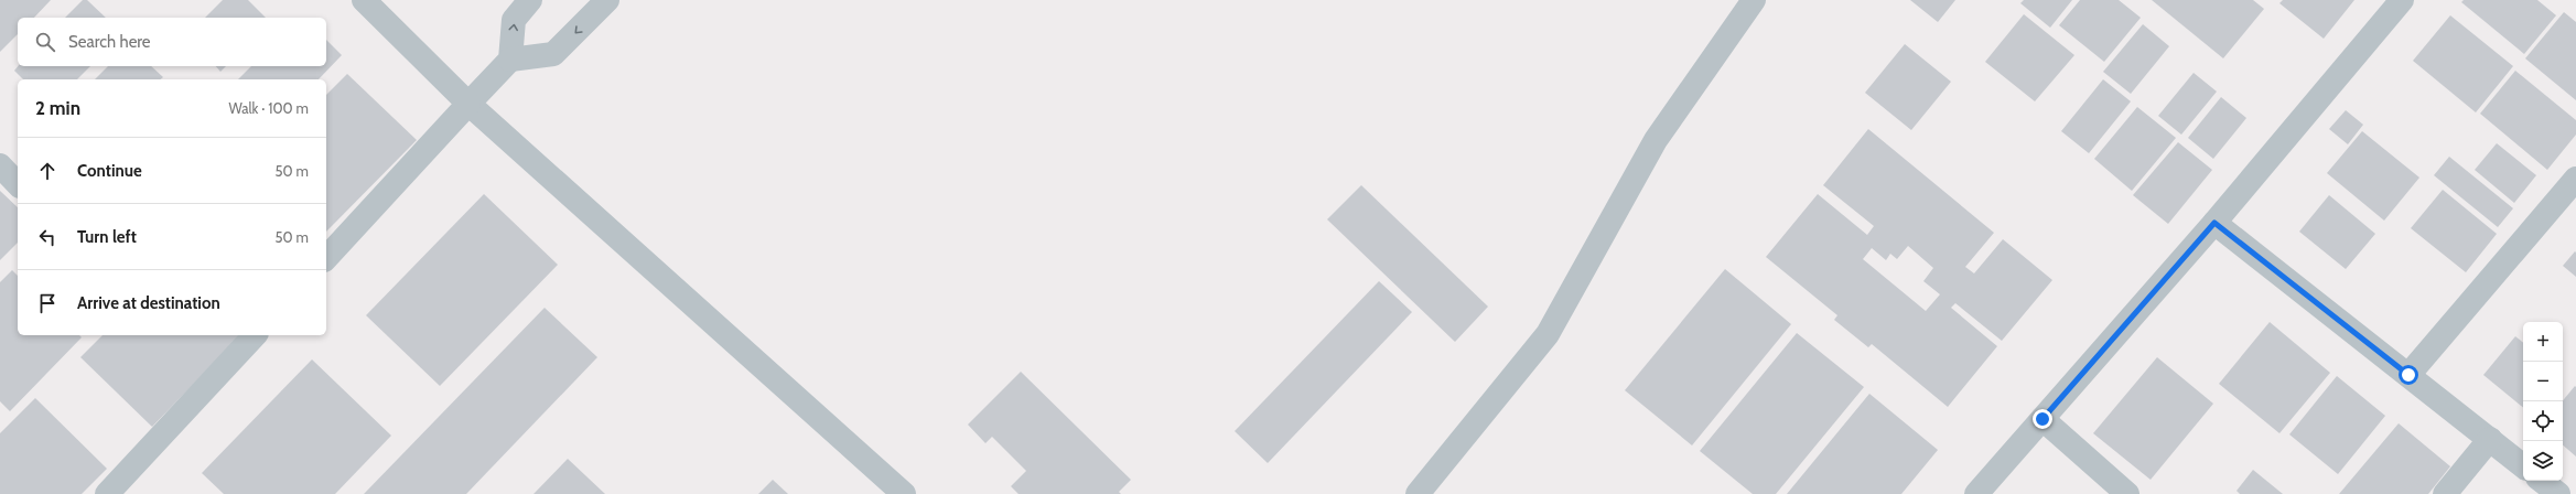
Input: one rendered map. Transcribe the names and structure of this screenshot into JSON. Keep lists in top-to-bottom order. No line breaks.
{"page":{"search":"Search here","heading":["2 min","Walk · 100 m"],"list":[["Continue","50 m"],["Turn left","50 m"],"Arrive at destination"],"map_buttons":["+","−"]}}
